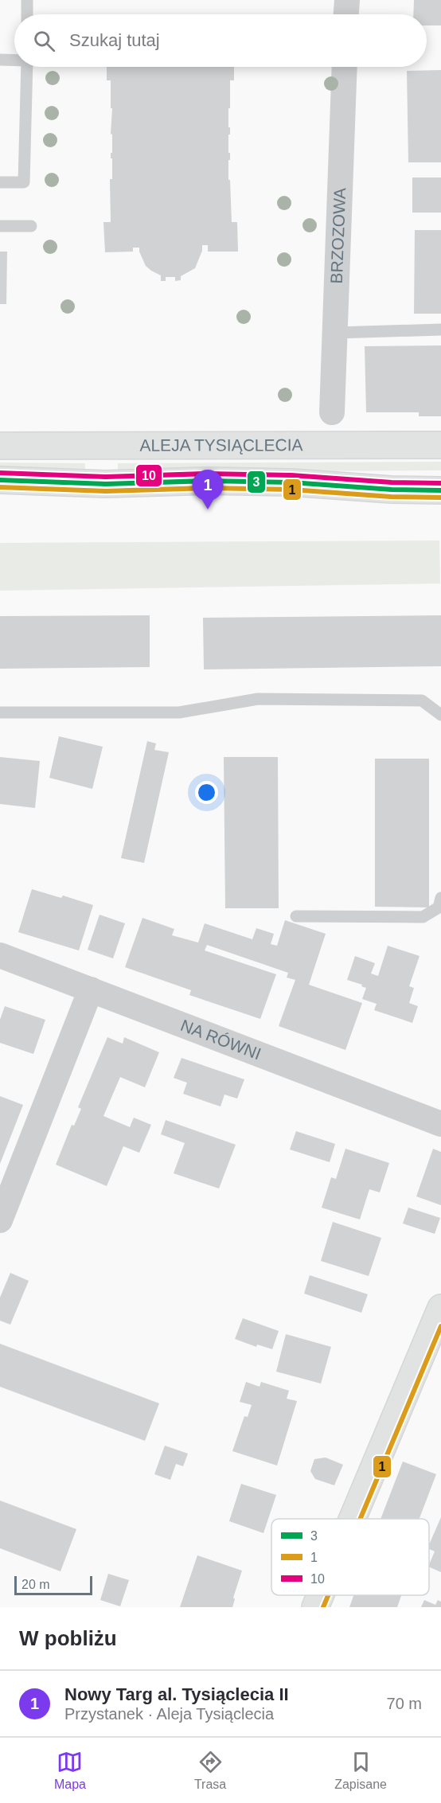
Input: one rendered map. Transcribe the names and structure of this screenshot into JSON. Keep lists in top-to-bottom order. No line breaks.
{"streets":{"main road":["ALEJA TYSIĄCLECIA"],"street":["BRZOZOWA","NA RÓWNI"]},"lines":["transit line 10","transit line 3","transit line 1"],"legend":["3","1","10"],"scale_bar":"20 m","page":{"search":"Szukaj tutaj","pins":"1","scale":"20 m","heading":"W pobliżu","list":[{"mark":"1","name":"Nowy Targ al. Tysiąclecia II","note":"Przystanek · Aleja Tysiąclecia","value":"70 m"}],"nav":["Mapa","Trasa","Zapisane"]}}
